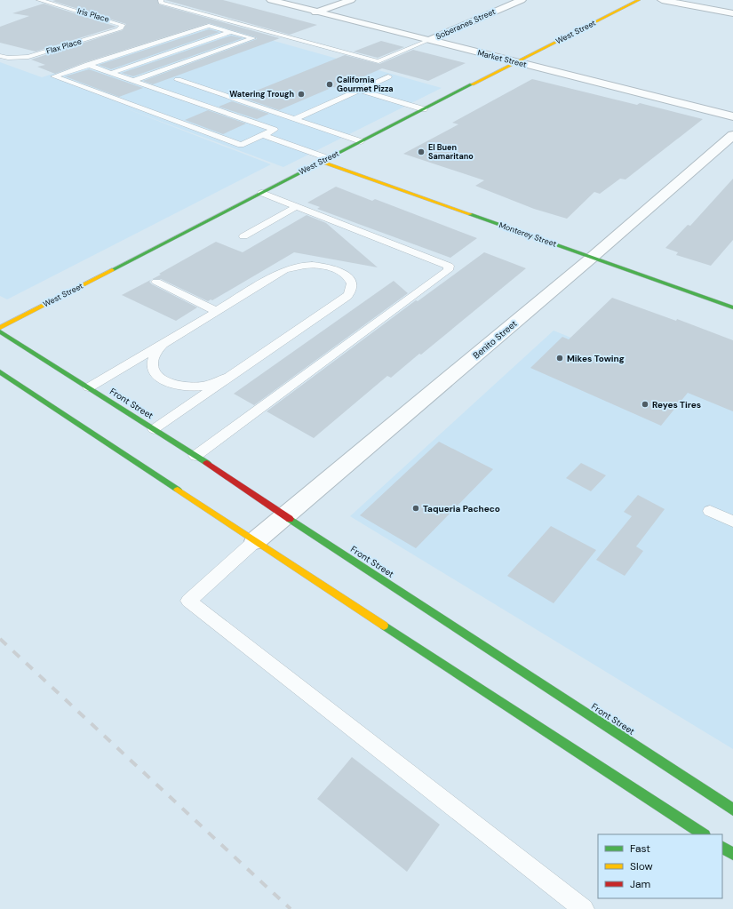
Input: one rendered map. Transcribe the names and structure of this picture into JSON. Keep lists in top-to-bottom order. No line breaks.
{"streets":{"street":["Soberanes Street","West Street","Market Street","Monterey Street","Benito Street","Front Street"],"lane":["Iris Place","Flax Place"]},"crossings":[["Iris Place","Flax Place"],["Soberanes Street","Market Street"],["West Street","Market Street"],["West Street","Monterey Street"],["Monterey Street","Benito Street"],["Benito Street","Front Street"]],"places":["California Gourmet Pizza","Watering Trough","El Buen Samaritano","Mikes Towing","Reyes Tires","Taqueria Pacheco"],"legend":["Fast","Slow","Jam"]}
